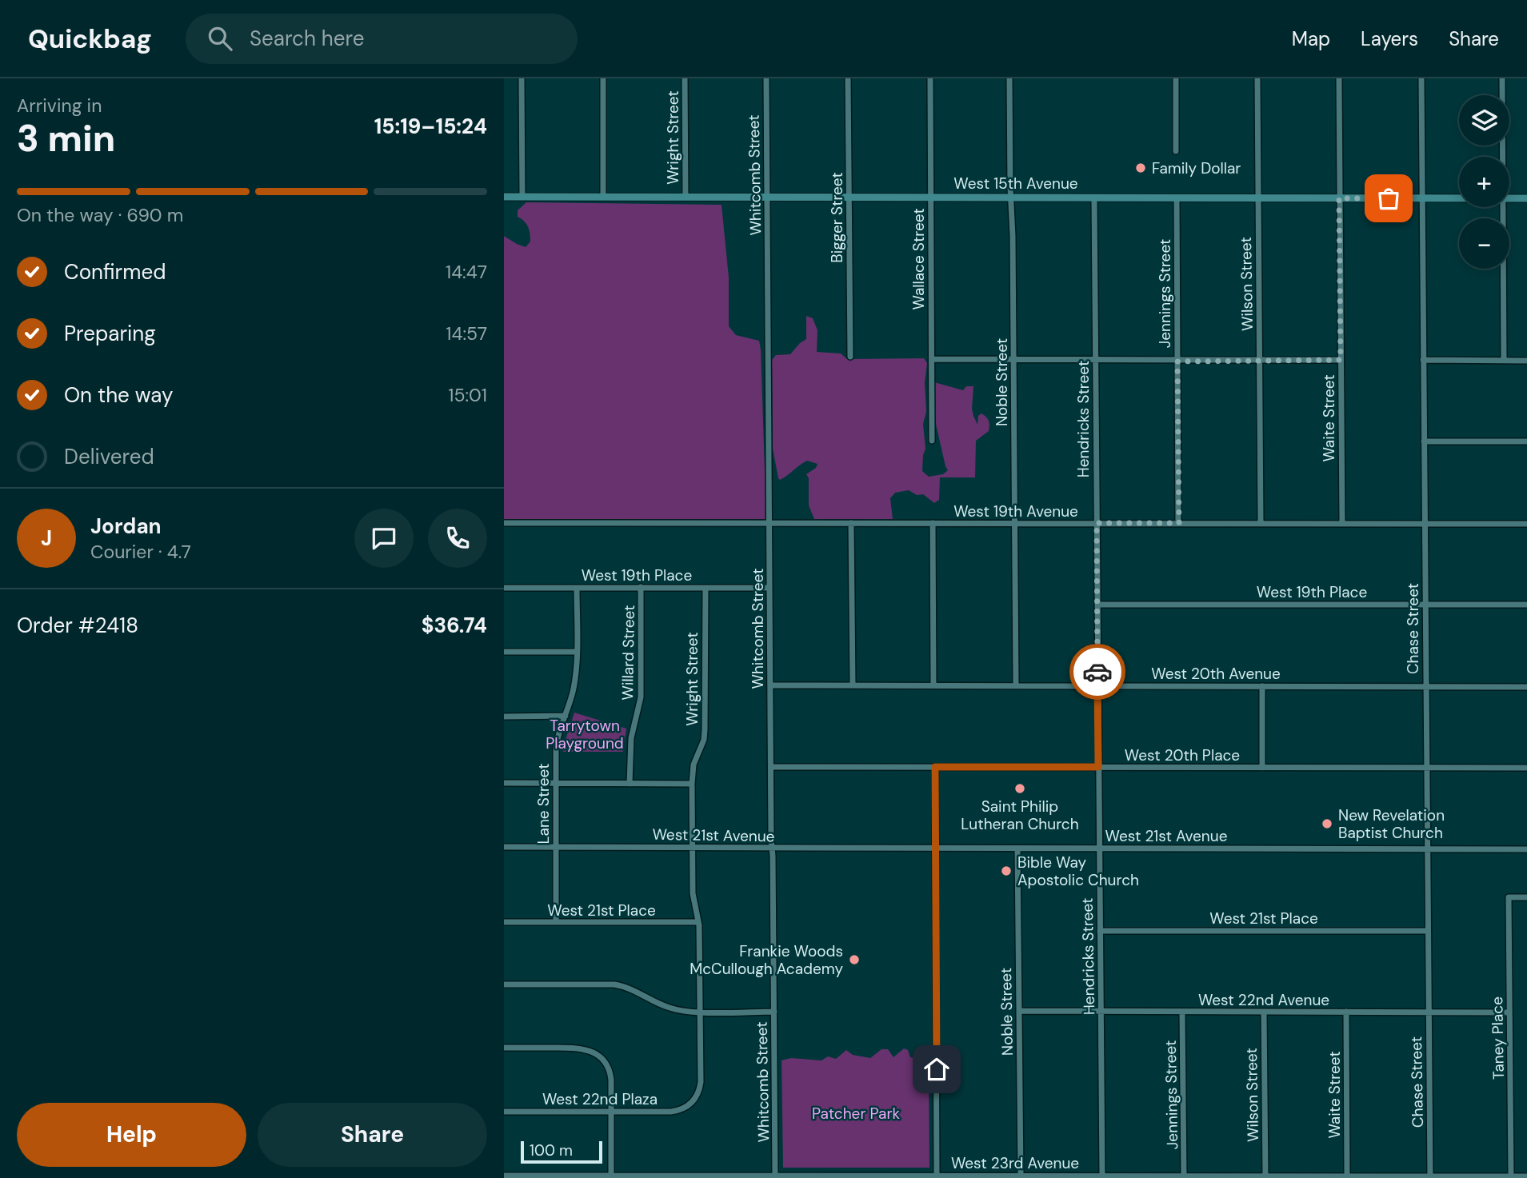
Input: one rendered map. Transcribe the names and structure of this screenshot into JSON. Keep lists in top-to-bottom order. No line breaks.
{"streets":{"main road":["West 15th Avenue"],"street":["Wright Street","Whitcomb Street","Bigger Street","Wallace Street","Wilson Street","Jennings Street","Noble Street","Waite Street","Hendricks Street","West 19th Avenue","West 19th Place","Chase Street","Willard Street","West 20th Avenue","West 20th Place","Lane Street","West 21st Avenue","West 21st Place","West 22nd Avenue","Taney Place","West 22nd Plaza","West 23rd Avenue"]},"crossings":[["Wright Street","West 15th Avenue"],["Wright Street","West 19th Place"],["Wright Street","West 21st Avenue"],["Wright Street","West 21st Place"],["Wright Street","West 22nd Plaza"],["Whitcomb Street","West 15th Avenue"],["Whitcomb Street","West 19th Avenue"],["Whitcomb Street","West 19th Place"],["Whitcomb Street","West 20th Avenue"],["Whitcomb Street","West 20th Place"],["Whitcomb Street","West 21st Avenue"],["Whitcomb Street","West 23rd Avenue"],["West 15th Avenue","Bigger Street"],["West 15th Avenue","Wallace Street"],["West 15th Avenue","Wilson Street"],["West 15th Avenue","Jennings Street"],["West 15th Avenue","Noble Street"],["West 15th Avenue","Waite Street"],["West 15th Avenue","Hendricks Street"],["West 15th Avenue","Chase Street"],["Wilson Street","West 19th Avenue"],["Wilson Street","West 22nd Avenue"],["Wilson Street","West 23rd Avenue"],["Jennings Street","West 19th Avenue"],["Jennings Street","West 22nd Avenue"],["Jennings Street","West 23rd Avenue"],["Noble Street","West 19th Avenue"],["Noble Street","West 20th Avenue"],["Noble Street","West 21st Avenue"],["Noble Street","West 22nd Avenue"],["Noble Street","West 23rd Avenue"],["Waite Street","West 19th Avenue"],["Waite Street","West 22nd Avenue"],["Waite Street","West 23rd Avenue"],["Hendricks Street","West 19th Avenue"],["Hendricks Street","West 19th Place"],["Hendricks Street","West 20th Avenue"],["Hendricks Street","West 20th Place"],["Hendricks Street","West 21st Avenue"],["Hendricks Street","West 21st Place"],["Hendricks Street","West 22nd Avenue"],["Hendricks Street","West 23rd Avenue"],["West 19th Avenue","Chase Street"],["West 19th Place","Chase Street"],["West 19th Place","Willard Street"],["West 19th Place","Lane Street"],["Chase Street","West 20th Avenue"],["Chase Street","West 20th Place"],["Chase Street","West 21st Avenue"],["Chase Street","West 21st Place"],["Chase Street","West 22nd Avenue"],["Chase Street","West 23rd Avenue"],["Lane Street","West 21st Avenue"],["Lane Street","West 21st Place"],["West 22nd Avenue","Taney Place"],["Taney Place","West 23rd Avenue"]],"parks":["Tarrytown Playground","Patcher Park"],"places":["Family Dollar","Saint Philip Lutheran Church","New Revelation Baptist Church","Bible Way Apostolic Church","Frankie Woods McCullough Academy"],"scale_bar":"100 m","page":{"header":"Quickbag","search":"Search here","nav":["Map","Layers","Share"],"heading":["3 min","Arriving in","15:19–15:24"],"panel":["Jordan","Courier · 4.7","Order #2418","$36.74"],"map_buttons":["+","−"],"bar":"On the way · 690 m","list":[["Confirmed","14:47"],["Preparing","14:57"],["On the way","15:01"],"Delivered"],"round":"J","buttons":["Help","Share"],"scale":"100 m"}}
